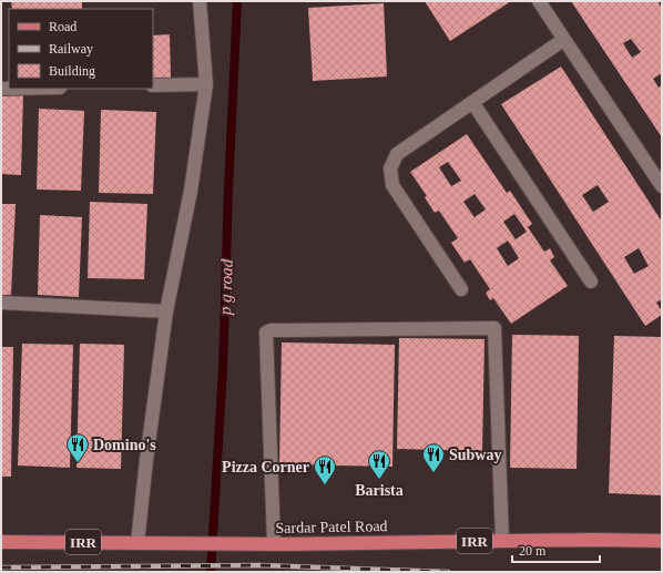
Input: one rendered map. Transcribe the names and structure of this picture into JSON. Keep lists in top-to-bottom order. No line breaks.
{"streets":{"main road":["Sardar Patel Road","IRR"]},"water":["p g road"],"places":{"restaurant":["Domino's","Subway","Barista","Pizza Corner"]},"legend":["Road","Railway","Building"],"scale_bar":"20 m"}
